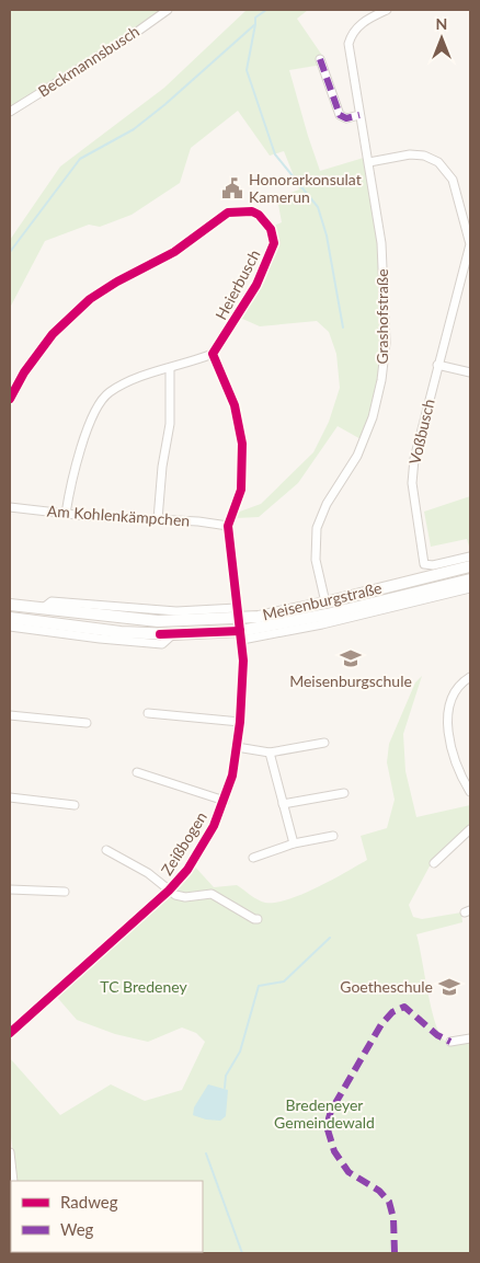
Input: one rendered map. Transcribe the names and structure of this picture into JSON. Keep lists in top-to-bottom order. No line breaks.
{"streets":{"main road":["Meisenburgstraße"],"street":["Beckmannsbusch","Heierbusch","Grashofstraße","Voßbusch","Am Kohlenkämpchen","Zeißbogen"]},"crossings":[["Grashofstraße","Voßbusch"],["Grashofstraße","Meisenburgstraße"],["Meisenburgstraße","Zeißbogen"]],"parks":["TC Bredeney","Bredeneyer Gemeindewald"],"places":{"public building":["Honorarkonsulat Kamerun"],"school or university":["Meisenburgschule","Goetheschule"]},"legend":["Radweg","Weg"],"north":"top"}
